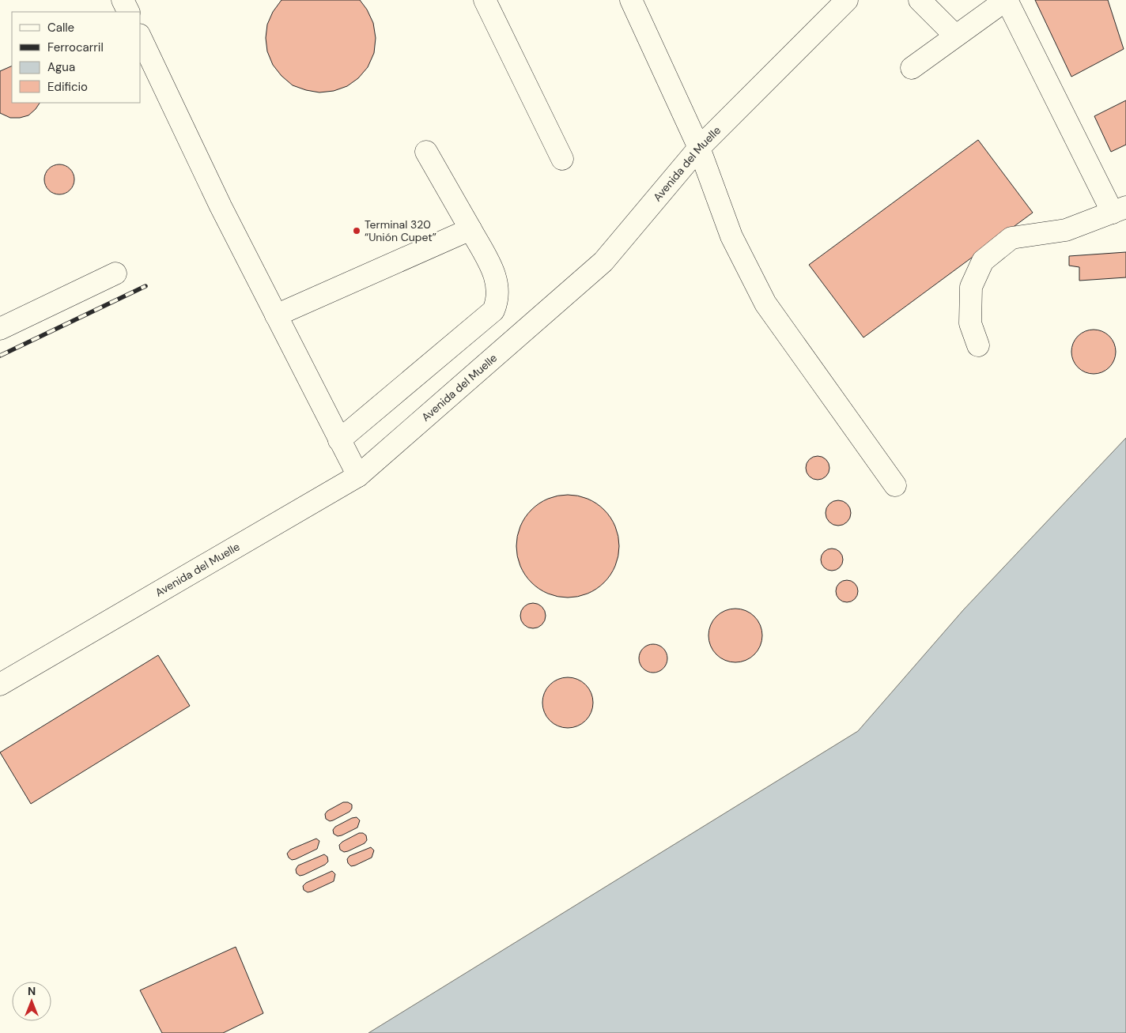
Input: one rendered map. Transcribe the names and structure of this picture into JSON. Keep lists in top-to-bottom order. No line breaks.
{"streets":{"main road":["Avenida del Muelle"]},"places":["Terminal 320 “Unión Cupet”"],"legend":["Calle","Ferrocarril","Agua","Edificio"],"north":"top"}
